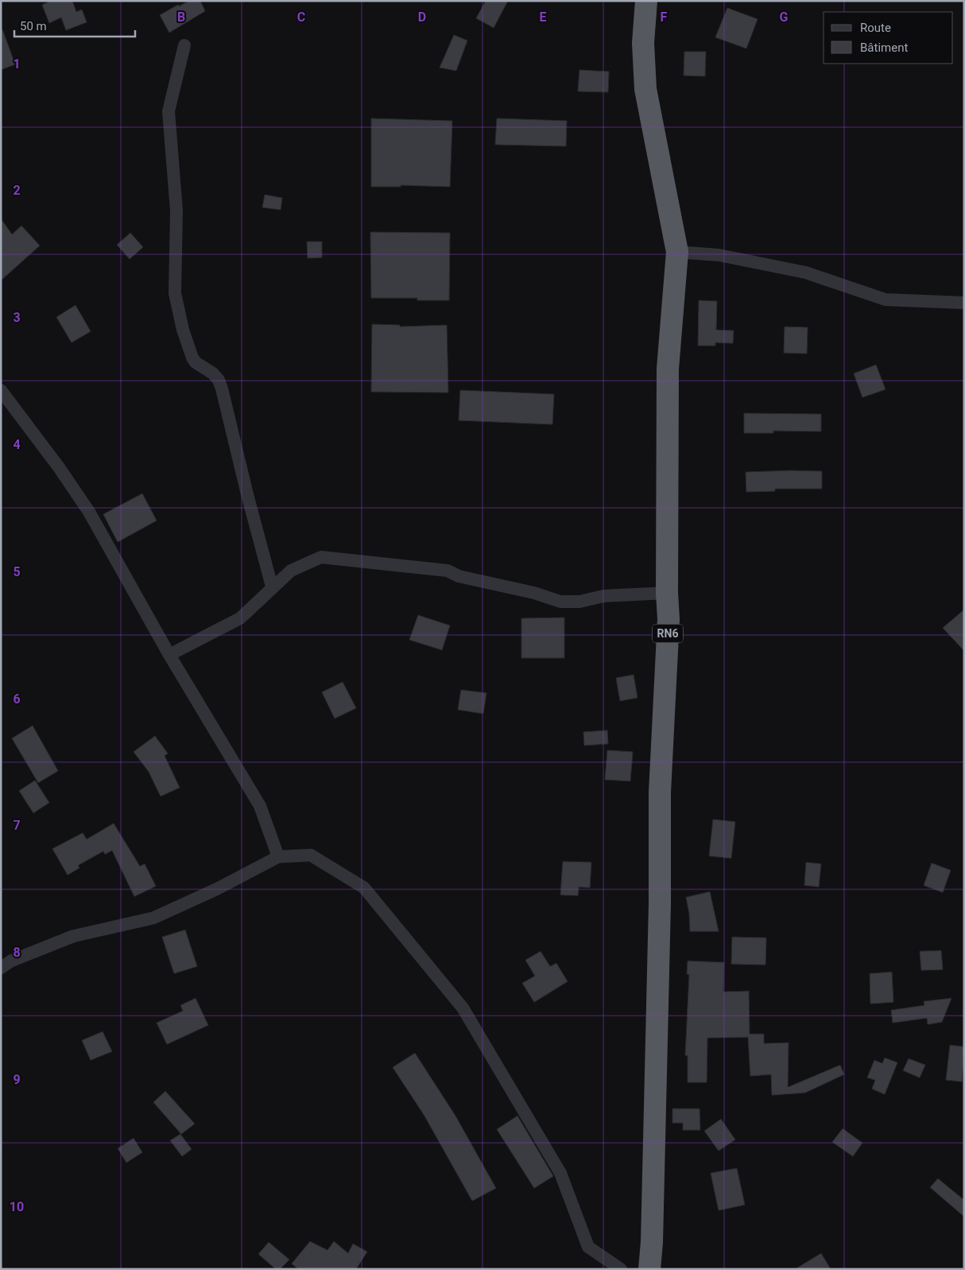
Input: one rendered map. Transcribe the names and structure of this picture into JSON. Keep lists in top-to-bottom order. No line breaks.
{"streets":{"highway":["RN6"]},"legend":["Route","Bâtiment"],"scale_bar":"50 m","grid":{"columns":["B","C","D","E","F","G"],"rows":["1","2","3","4","5","6","7","8","9","10"]}}
